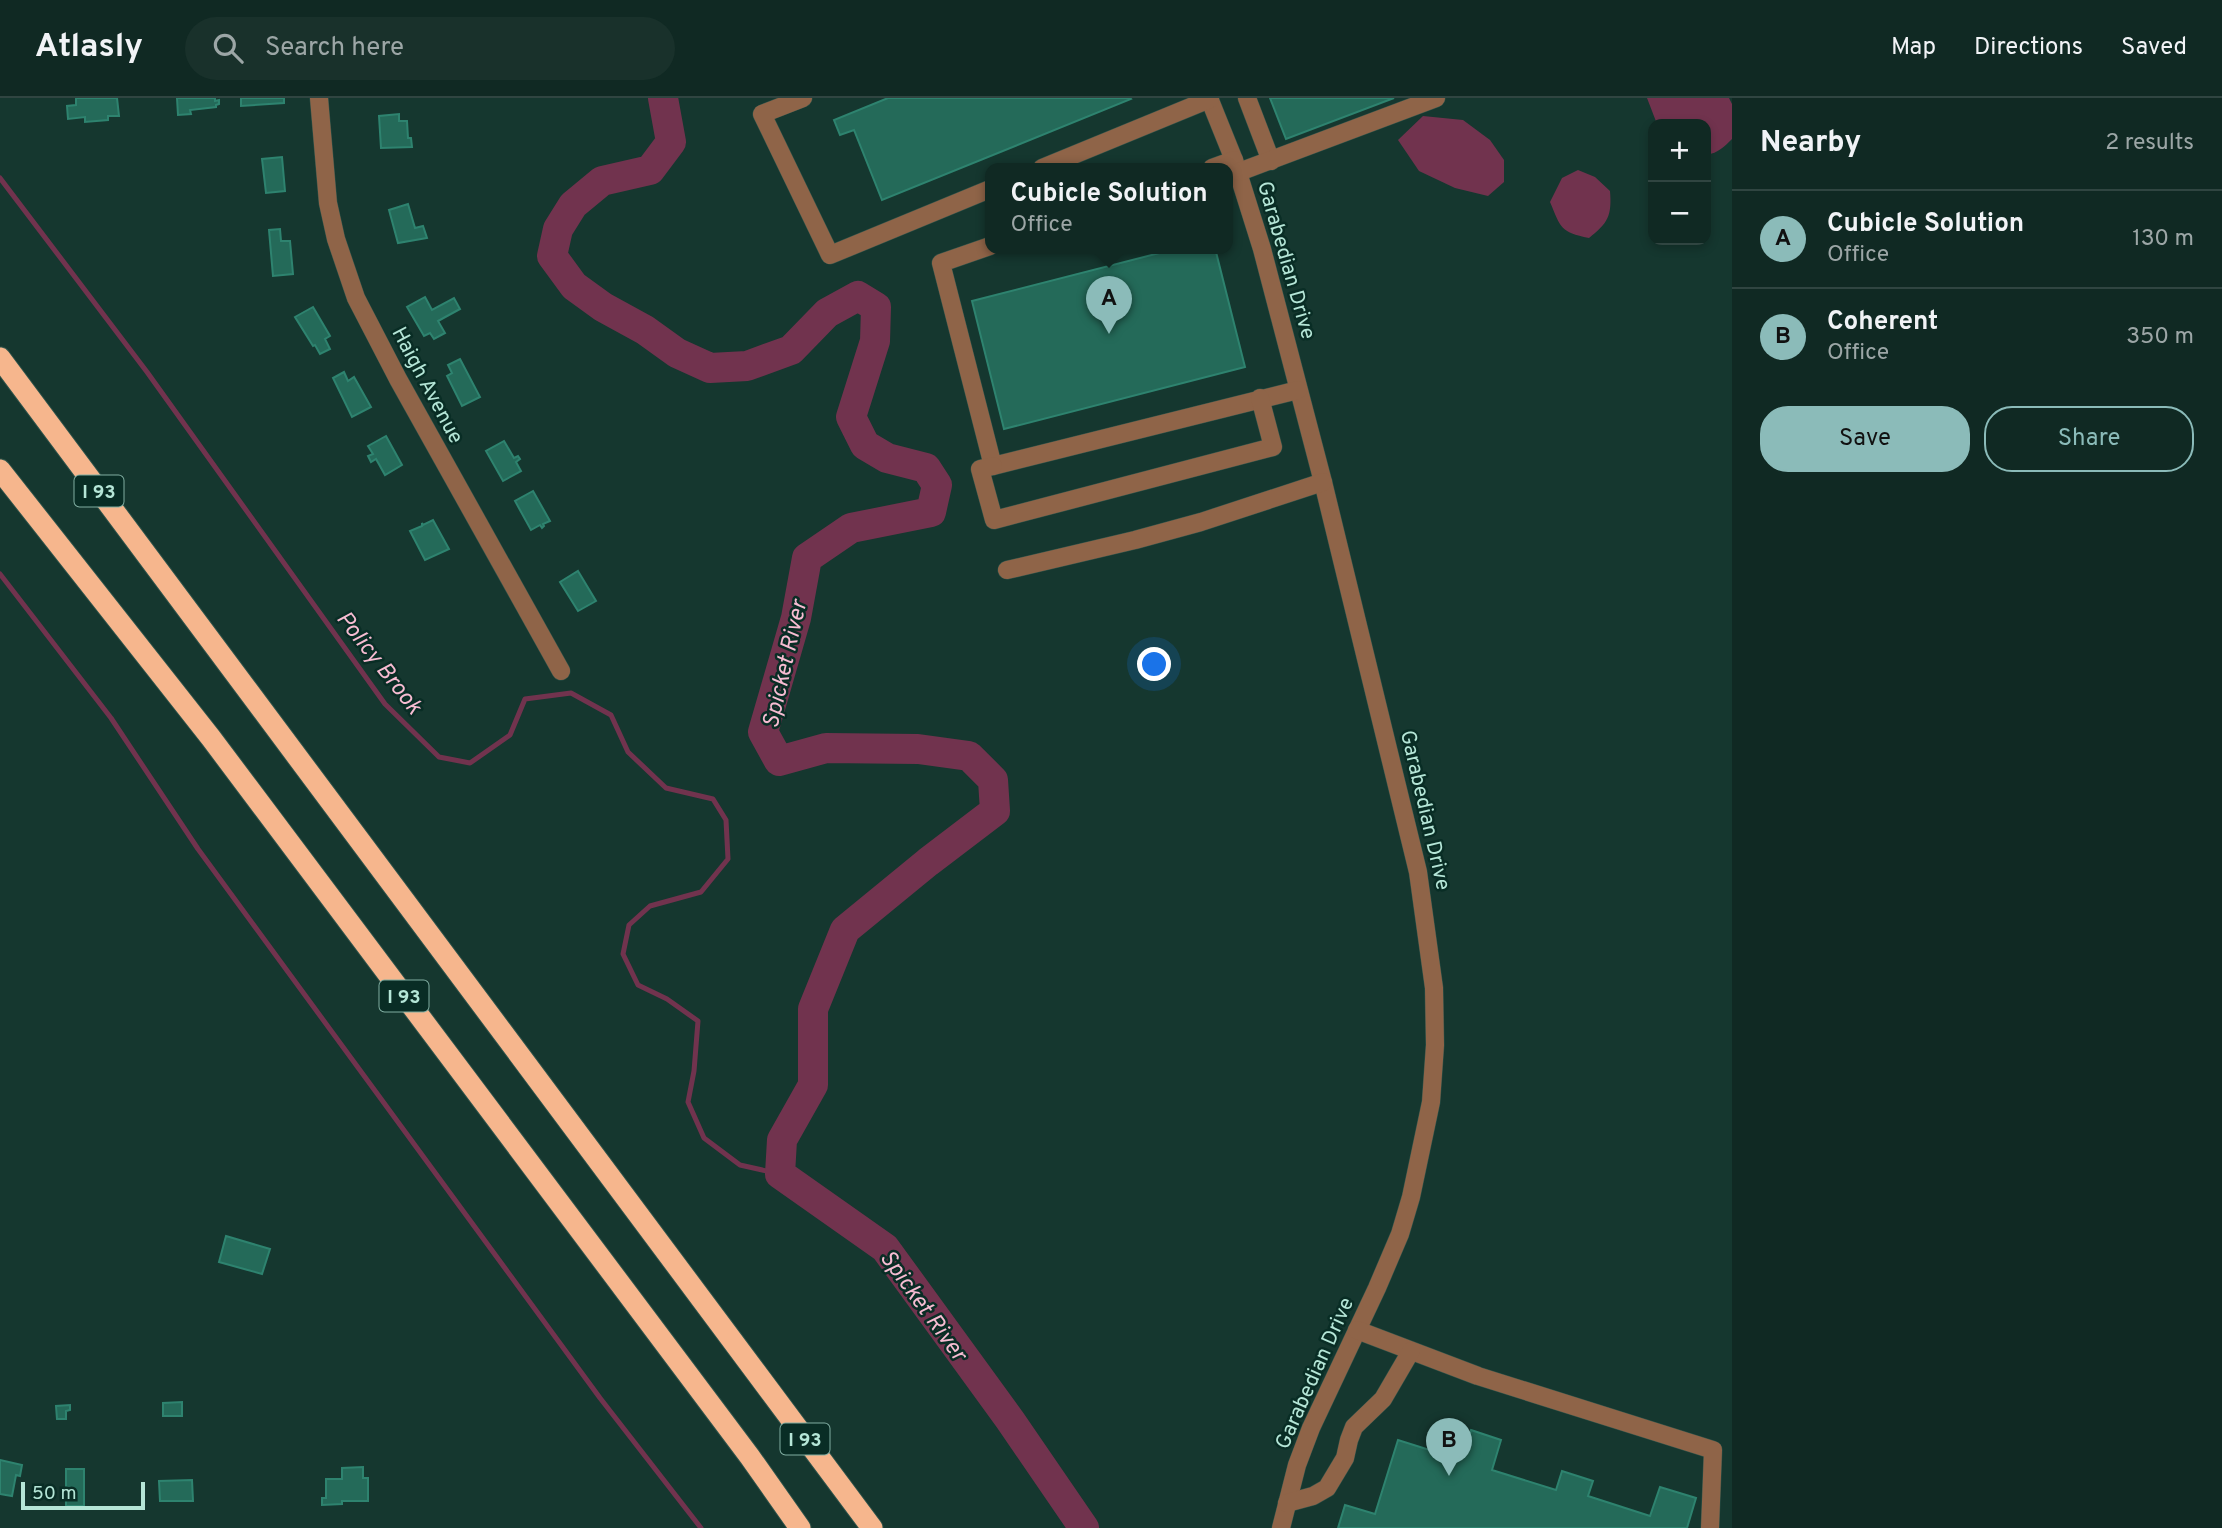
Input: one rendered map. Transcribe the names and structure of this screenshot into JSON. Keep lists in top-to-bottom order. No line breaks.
{"streets":{"highway":["I 93"],"street":["Garabedian Drive","Haigh Avenue"]},"water":["Policy Brook","Spicket River"],"scale_bar":"50 m","page":{"header":"Atlasly","search":"Search here","nav":["Map","Directions","Saved"],"heading":["Nearby","2 results"],"map_buttons":["+","−"],"popup":["Cubicle Solution","Office"],"list":[{"mark":"A","name":"Cubicle Solution","note":"Office","value":"130 m"},{"mark":"B","name":"Coherent","note":"Office","value":"350 m"}],"pins":["A","B"],"buttons":["Save","Share"],"scale":"50 m"}}
